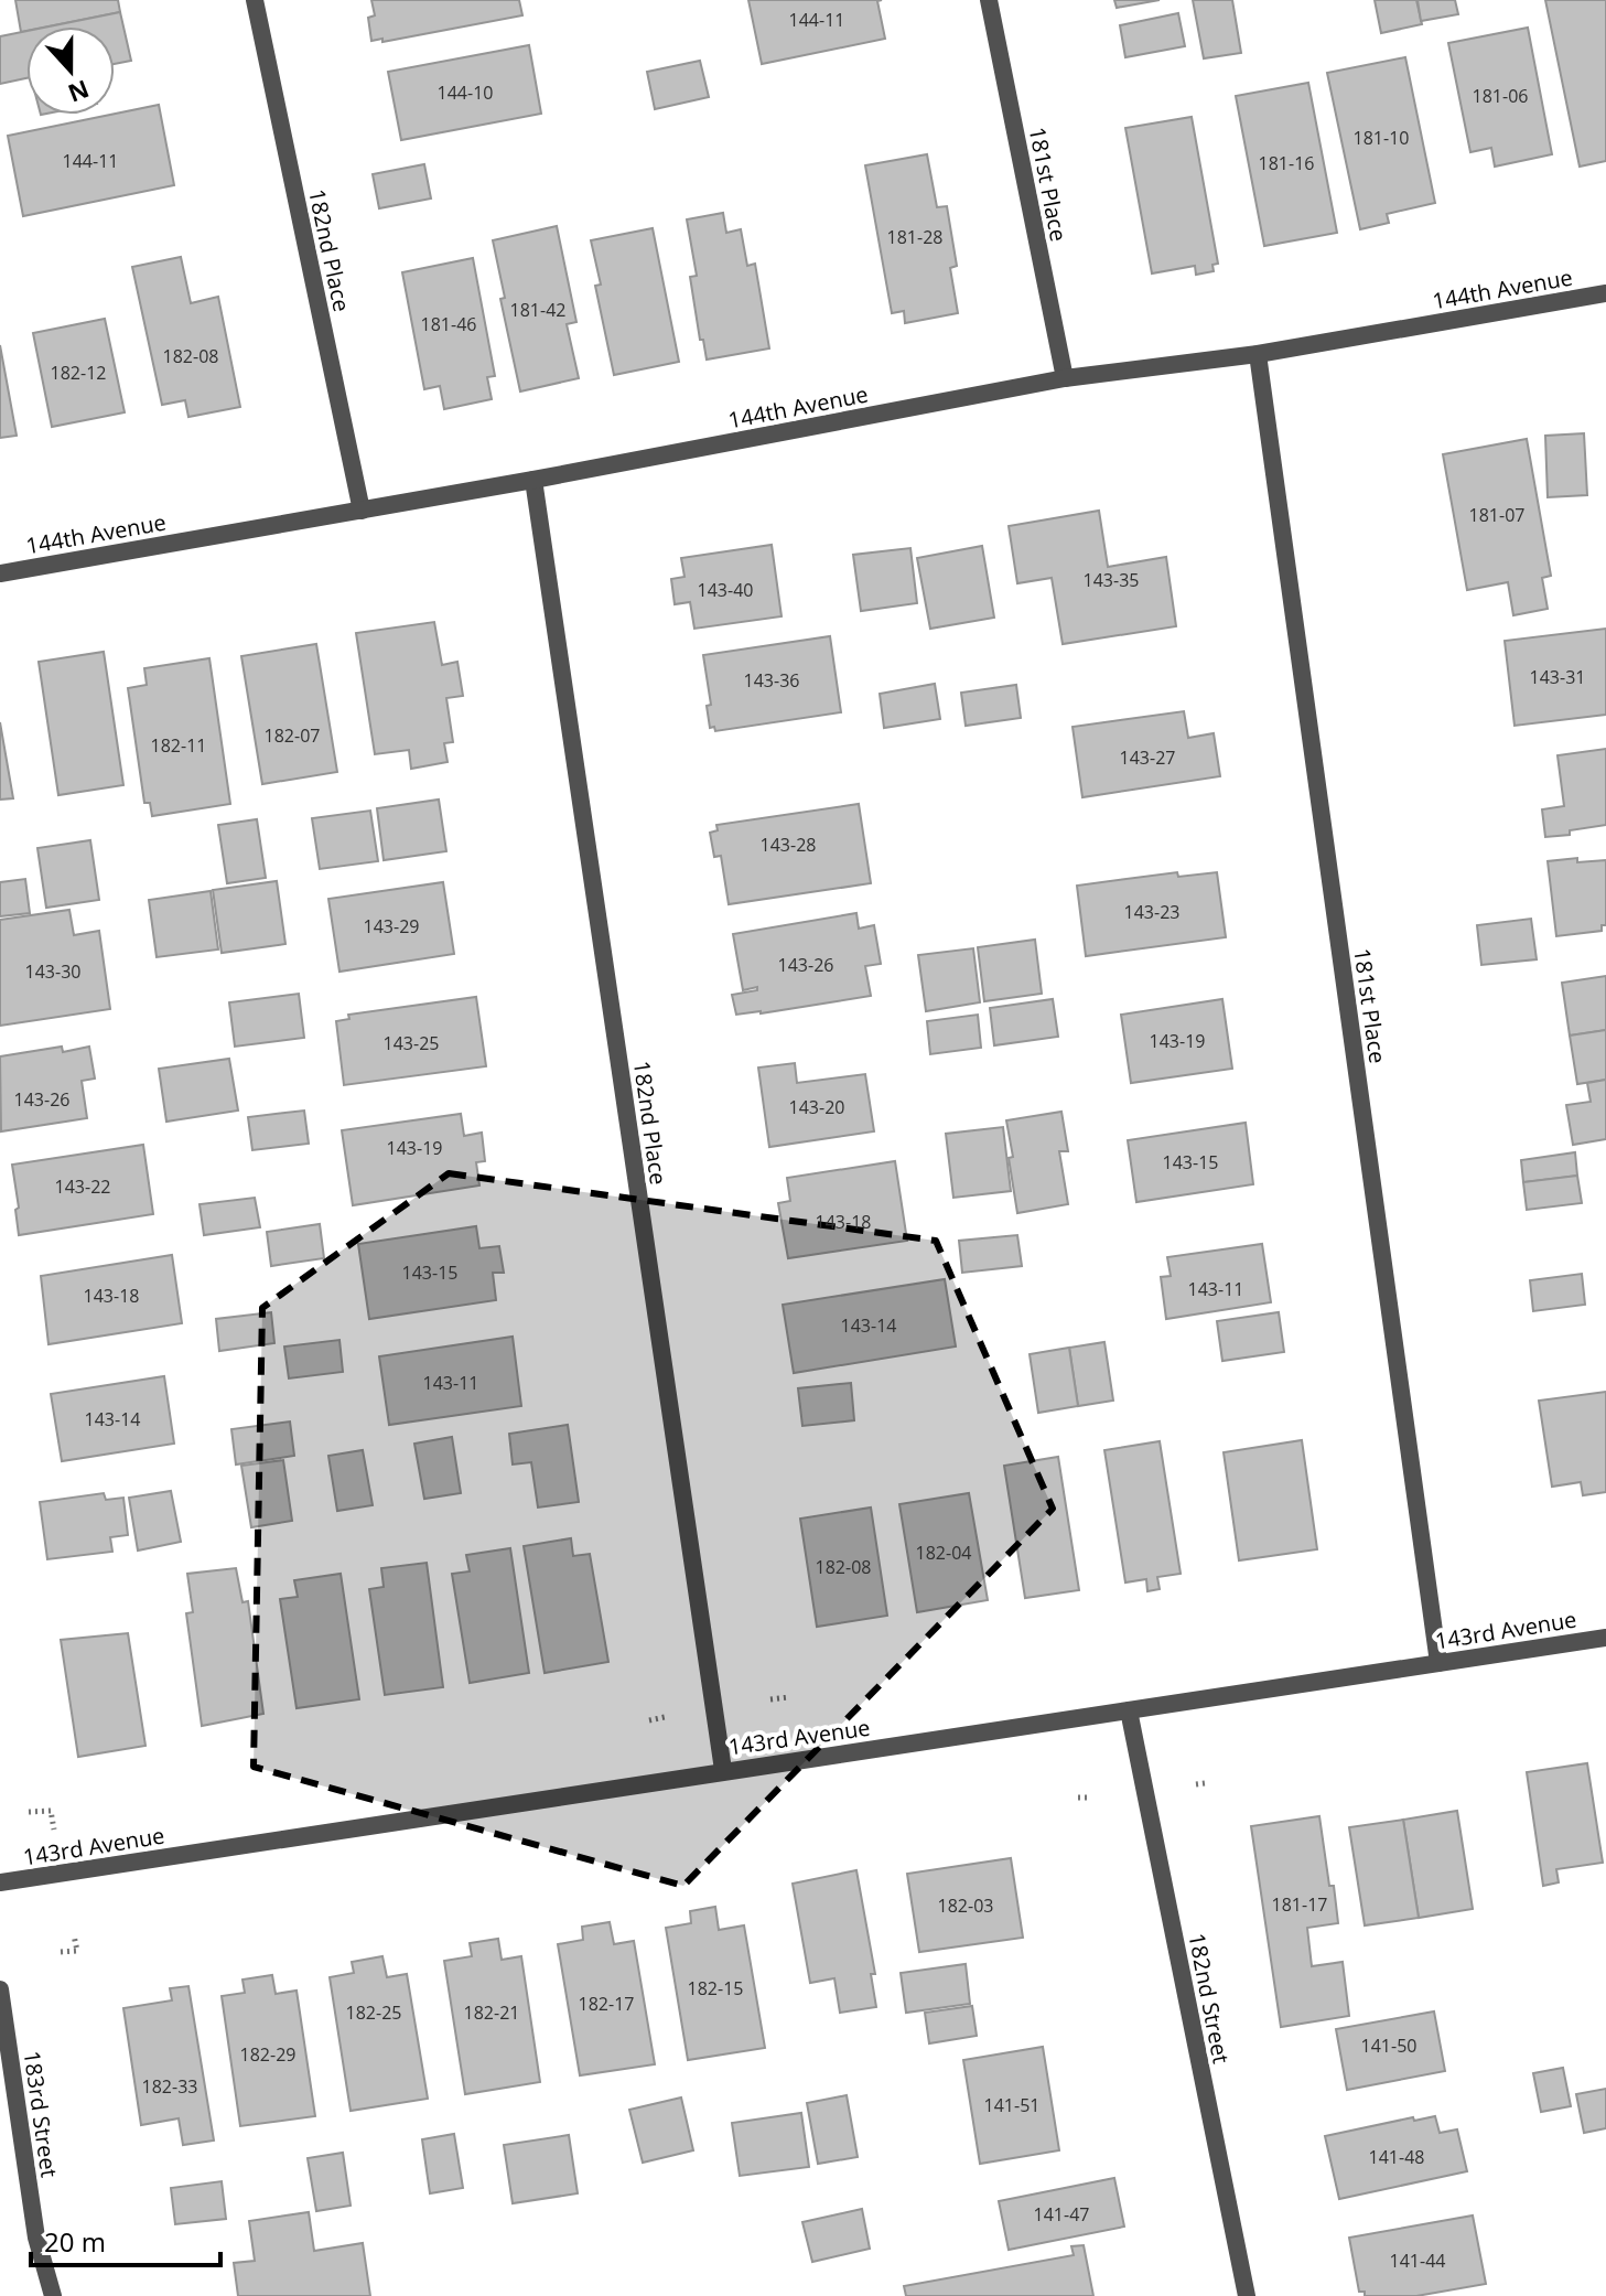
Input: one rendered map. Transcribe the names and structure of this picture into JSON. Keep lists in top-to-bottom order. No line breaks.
{"streets":{"street":["181st Place","182nd Place","144th Avenue","143rd Avenue","182nd Street","183rd Street"]},"crossings":[["181st Place","144th Avenue"],["181st Place","143rd Avenue"],["182nd Place","144th Avenue"],["182nd Place","143rd Avenue"],["143rd Avenue","182nd Street"]],"house_numbers":["144-11","144-10","181-06","181-10","144-11","181-16","181-28","181-42","181-46","182-08","182-12","181-07","143-35","143-40","143-31","143-36","182-07","182-11","143-27","143-28","143-23","143-29","143-26","143-30","143-19","143-25","143-26","143-20","143-19","143-15","143-22","143-18","143-15","143-11","143-18","143-14","143-11","143-14","182-04","182-08","181-17","182-03","182-15","182-17","182-25","182-21","141-50","182-29","182-33","141-51","141-48","141-47","141-44"],"scale_bar":"20 m","north":"bottom"}
